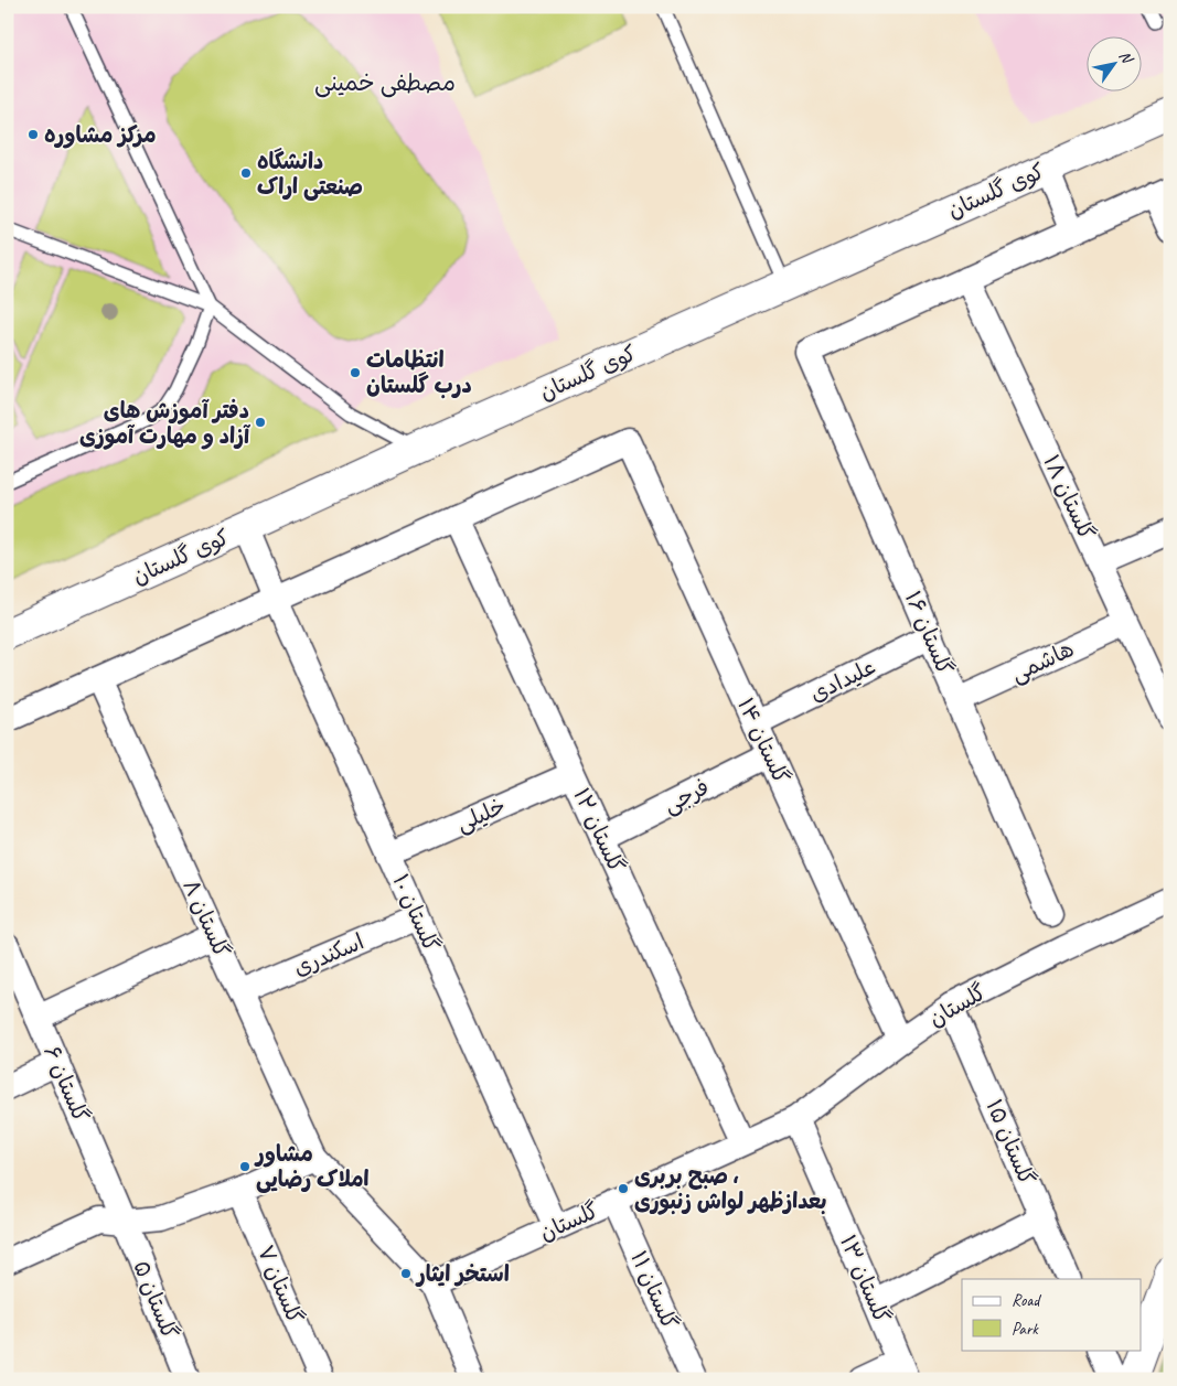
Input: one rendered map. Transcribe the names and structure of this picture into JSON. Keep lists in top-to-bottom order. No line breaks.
{"streets":{"street":["کوی گلستان","گلستان ۱۸","گلستان ۱۶","هاشمی","علیدادی","گلستان ۱۴","فرجی","خلیلی","گلستان ۱۲","گلستان ۱۰","گلستان ۸","اسکندری","گلستان","گلستان ۶","گلستان ۱۵","گلستان ۱۳","گلستان ۷","گلستان ۱۱","گلستان ۵"]},"crossings":[["کوی گلستان","گلستان ۱۰"],["گلستان ۱۸","گلستان ۱۶"],["گلستان ۱۸","هاشمی"],["گلستان ۱۶","هاشمی"],["گلستان ۱۶","علیدادی"],["علیدادی","گلستان ۱۴"],["گلستان ۱۴","فرجی"],["گلستان ۱۴","گلستان ۱۲"],["گلستان ۱۴","گلستان"],["فرجی","گلستان ۱۲"],["خلیلی","گلستان ۱۲"],["خلیلی","گلستان ۱۰"],["گلستان ۱۲","گلستان"],["گلستان ۱۰","اسکندری"],["گلستان ۱۰","گلستان"],["گلستان ۸","اسکندری"],["گلستان","گلستان ۱۵"],["گلستان","گلستان ۱۳"],["گلستان","گلستان ۱۱"],["گلستان ۶","گلستان ۵"]],"districts":["مصطفی خمینی"],"places":["مرکز مشاوره","دانشگاه صنعتی اراک","انتظامات درب گلستان","دفتر آموزش های آزاد و مهارت آموزی","مشاور املاک رضایی","صبح بربری ، بعدازظهر لواش زنبوری","استخر ایثار"],"legend":["Road","Park"],"north":"top right"}
